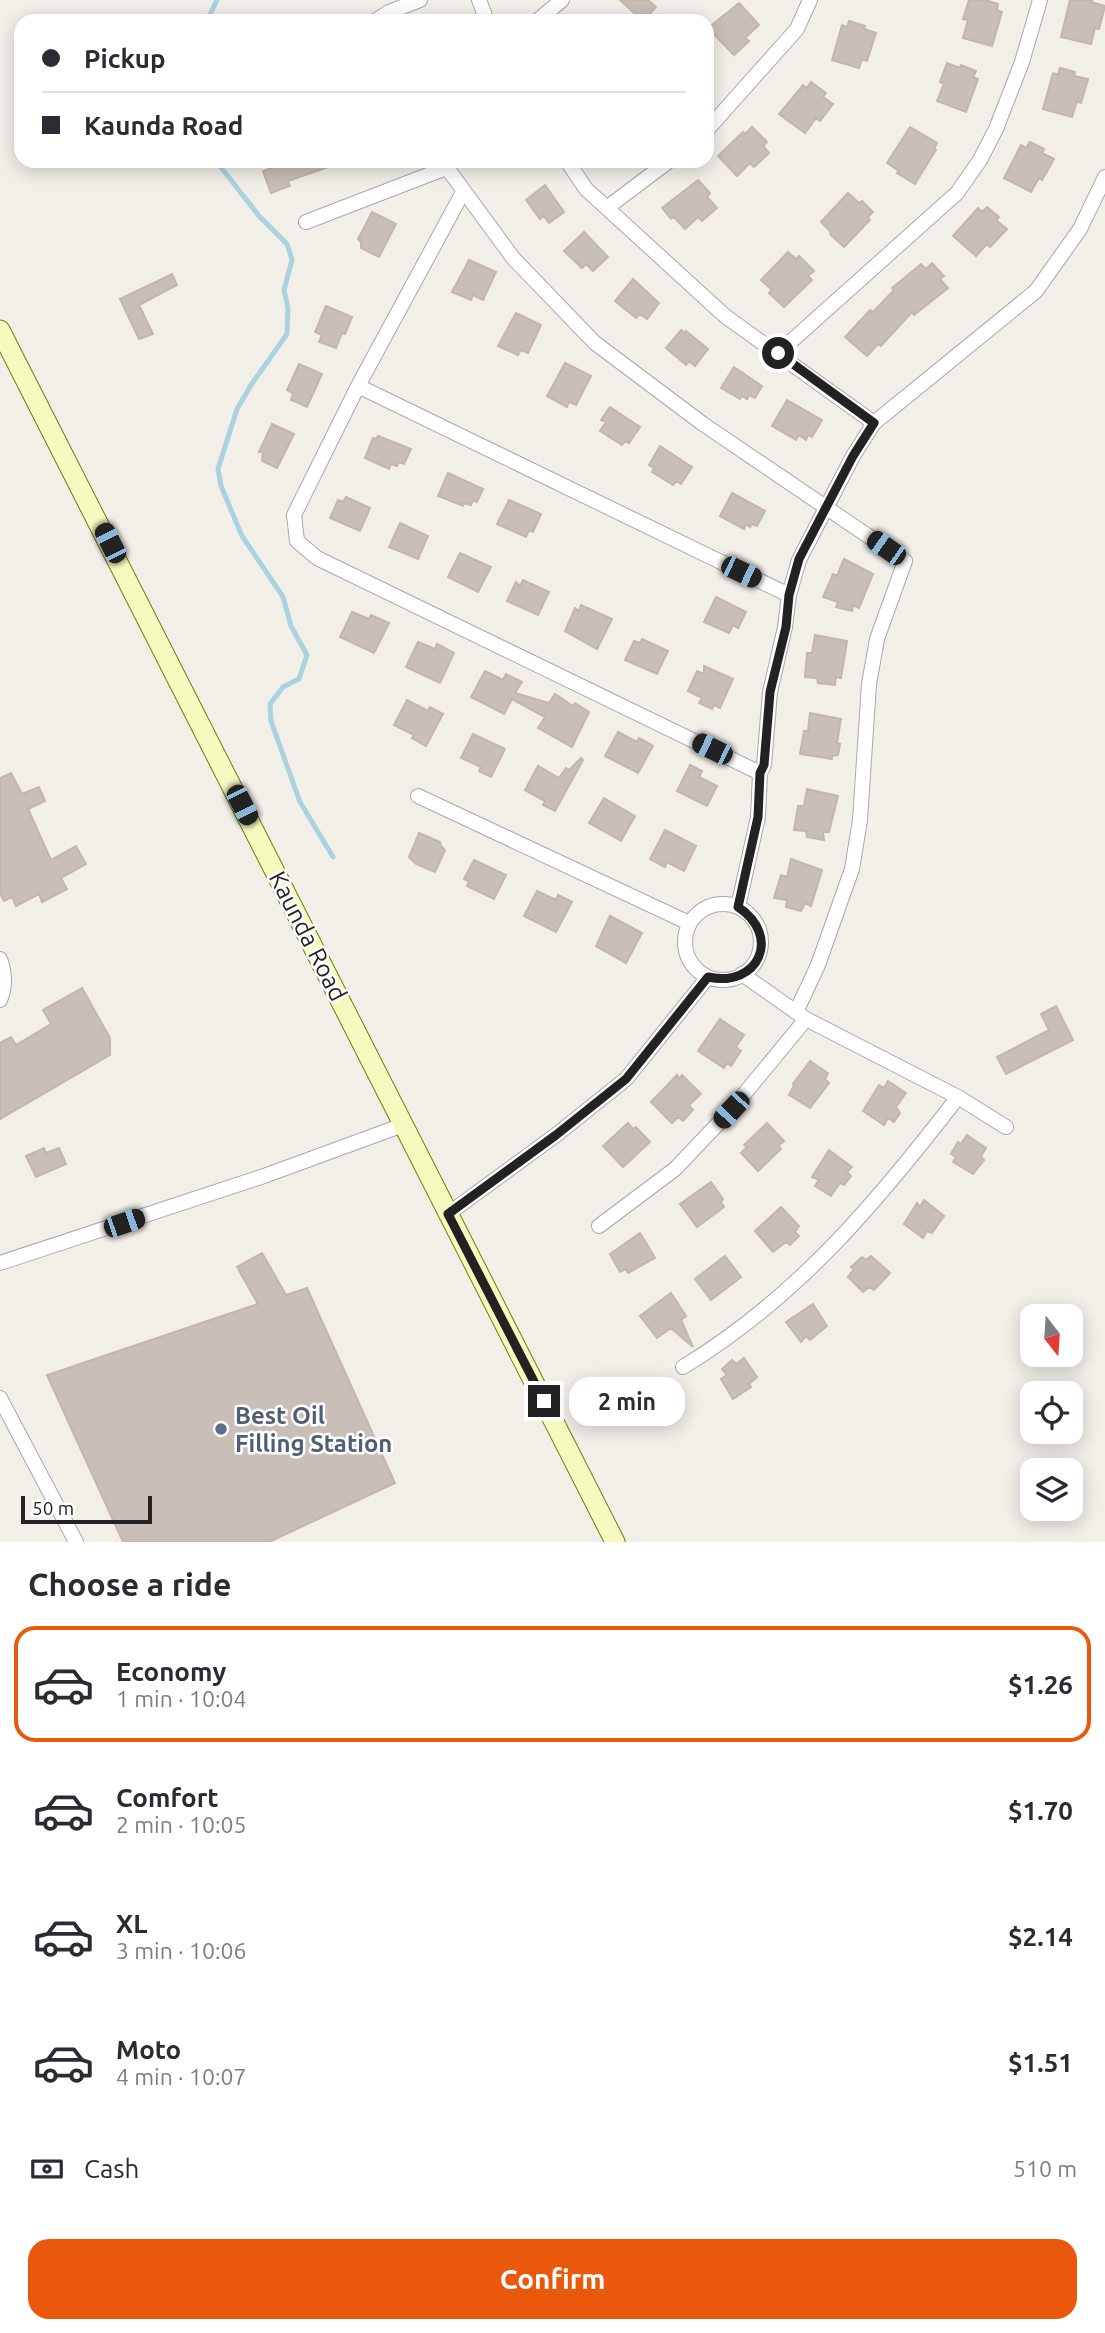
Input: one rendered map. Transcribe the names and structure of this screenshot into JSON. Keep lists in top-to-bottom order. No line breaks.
{"streets":{"main road":["Kaunda Road"]},"places":["Best Oil Filling Station"],"scale_bar":"50 m","north":"bottom","page":{"banner":["Pickup","Kaunda Road"],"bubble":"2 min","scale":"50 m","heading":"Choose a ride","list":[{"name":"Economy","note":"1 min · 10:04","value":"$1.26"},{"name":"Comfort","note":"2 min · 10:05","value":"$1.70"},{"name":"XL","note":"3 min · 10:06","value":"$2.14"},{"name":"Moto","note":"4 min · 10:07","value":"$1.51"}],"pay":["Cash","510 m"],"buttons":"Confirm"}}
